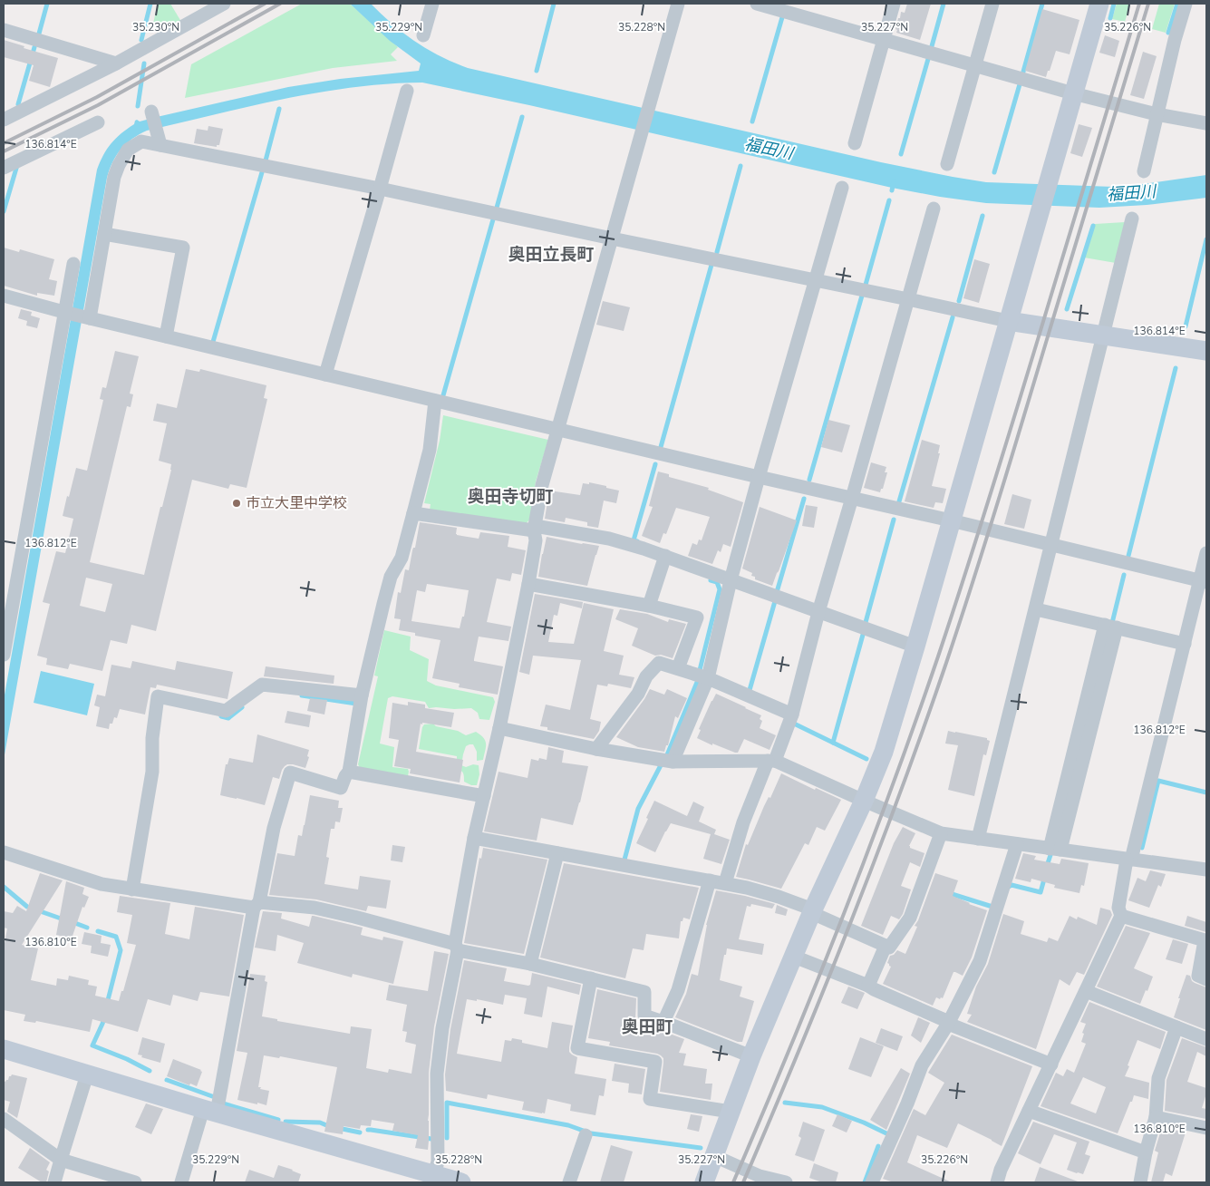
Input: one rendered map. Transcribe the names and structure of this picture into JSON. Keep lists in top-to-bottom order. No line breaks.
{"districts":["奥田立長町","奥田寺切町","奥田町"],"water":["福田川"],"places":["市立大里中学校"],"coordinates":["35.230°N","35.229°N","35.228°N","35.227°N","35.226°N","136.814°E","136.812°E","136.810°E"]}
